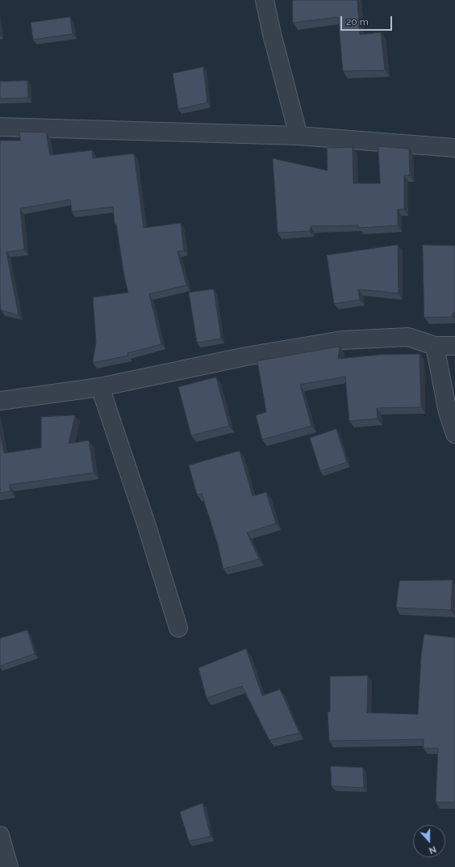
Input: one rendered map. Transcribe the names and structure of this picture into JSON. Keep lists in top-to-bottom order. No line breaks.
{"scale_bar":"20 m","north":"bottom"}
